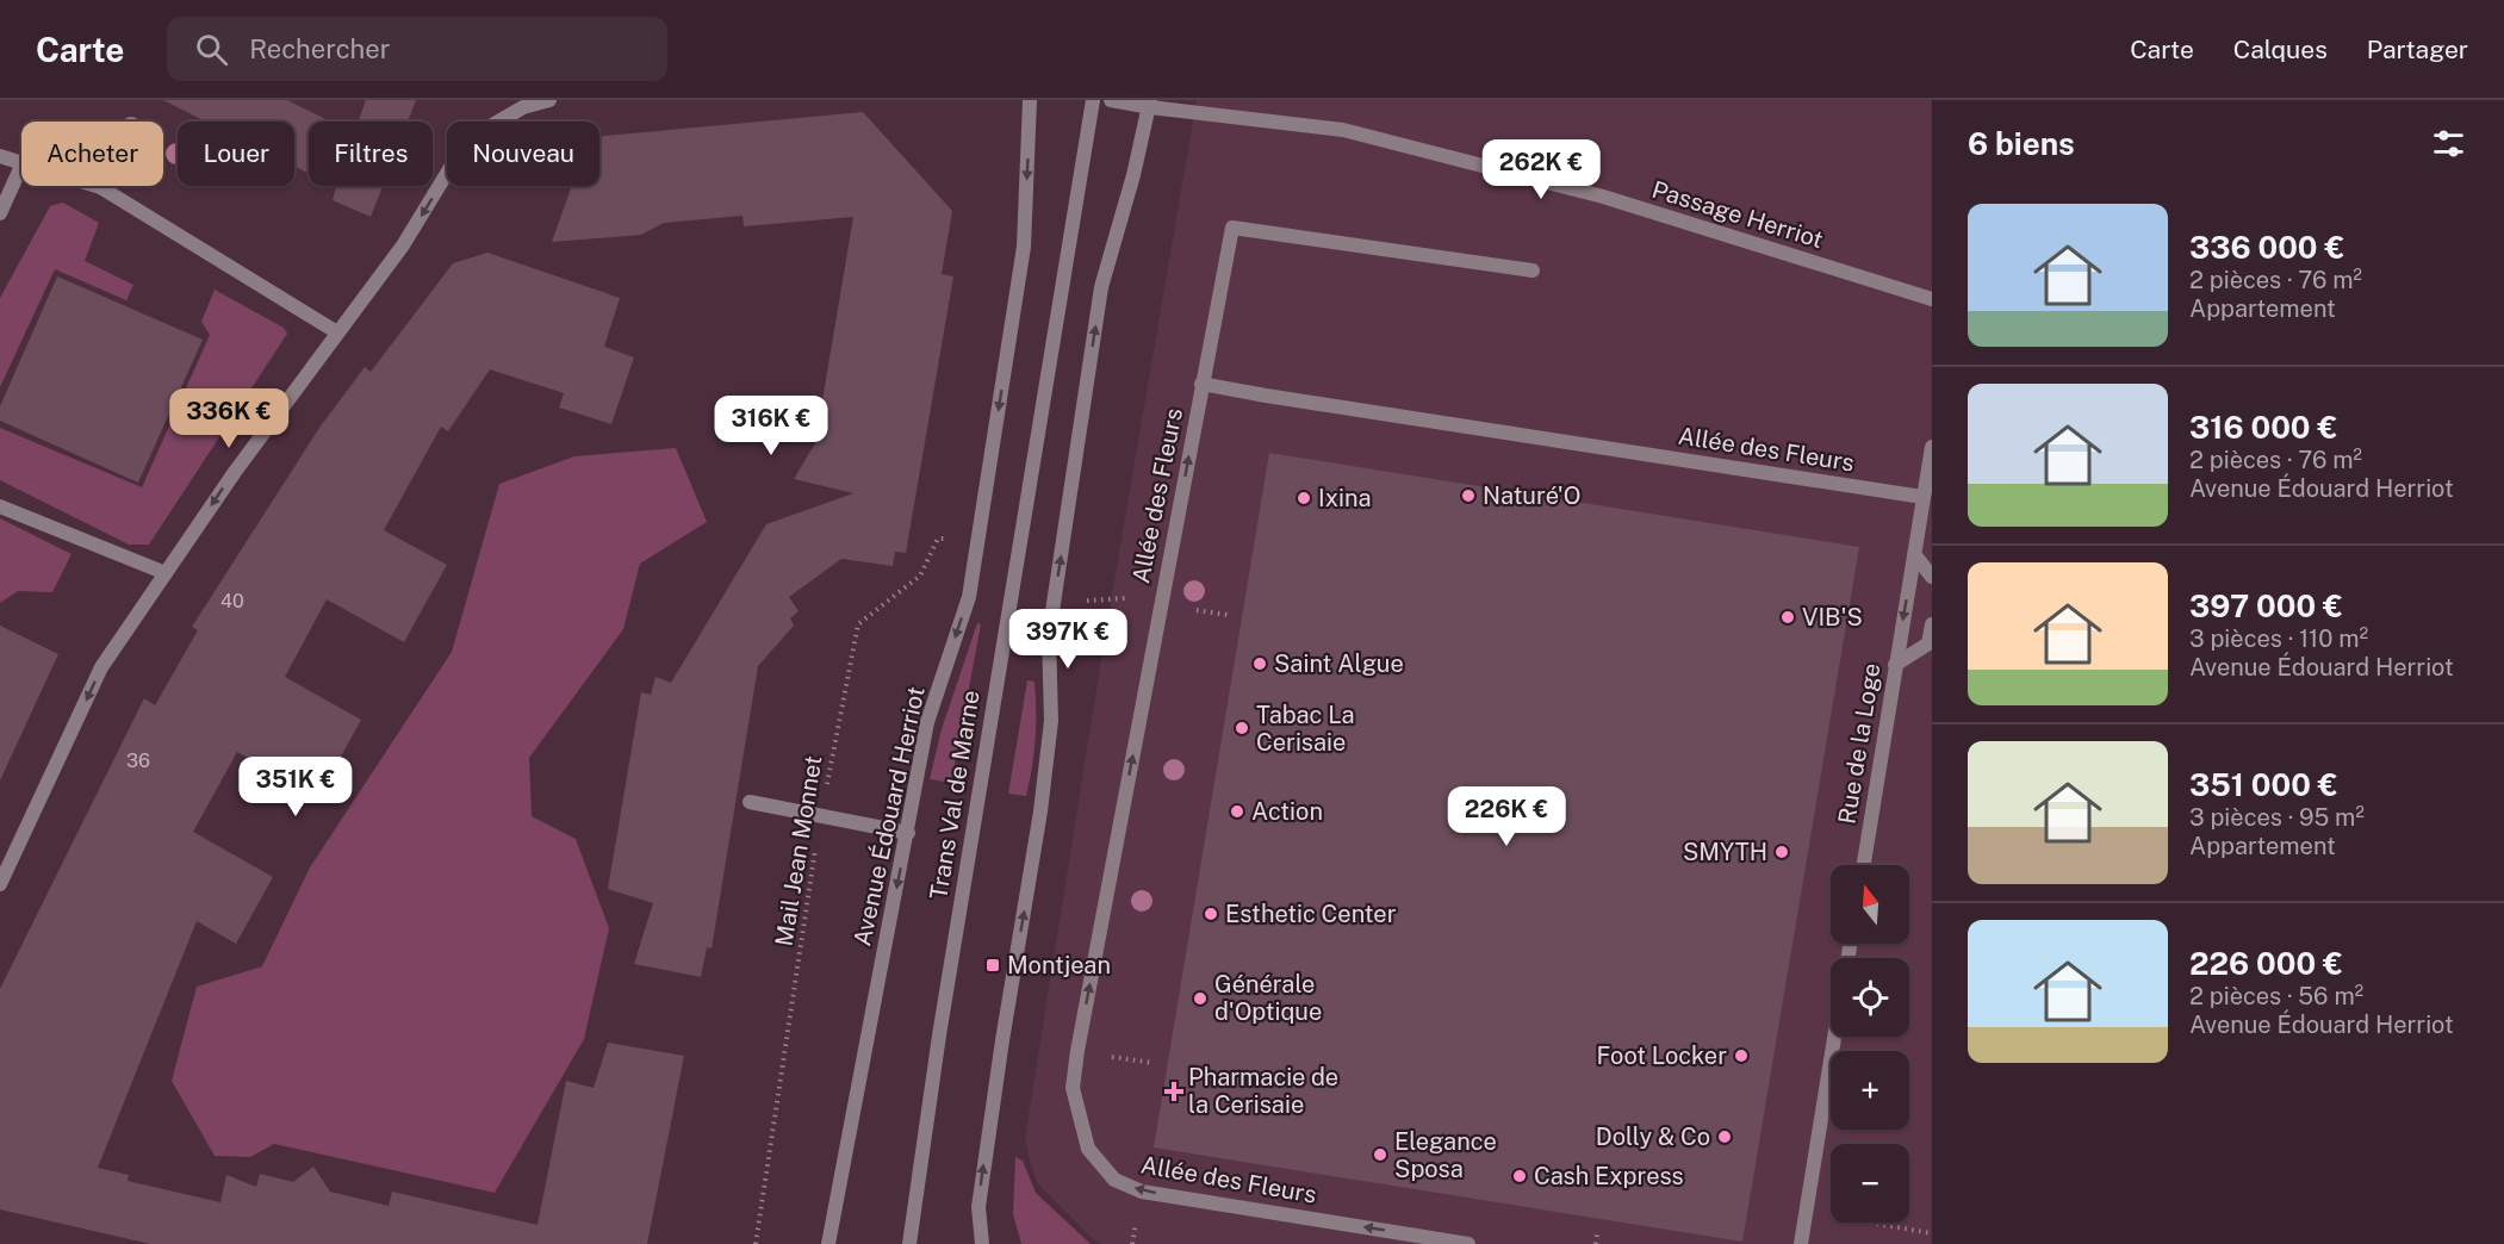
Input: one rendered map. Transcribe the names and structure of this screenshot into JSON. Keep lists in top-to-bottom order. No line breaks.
{"streets":{"street":["Passage Herriot","Allée des Fleurs","Rue de la Loge","Trans Val de Marne","Avenue Édouard Herriot"],"path":["Mail Jean Monnet"]},"crossings":[["Allée des Fleurs","Rue de la Loge"],["Avenue Édouard Herriot","Mail Jean Monnet"]],"places":{"other":["Naturé'O","Ixina","VIB'S","Saint Algue","Tabac La Cerisaie","Action","SMYTH","Esthetic Center","Générale d'Optique","Foot Locker","Dolly & Co","Elegance Sposa","Cash Express"],"transit":["Montjean"],"health":["Pharmacie de la Cerisaie"]},"house_numbers":["40","36"],"north":"top","page":{"header":"Carte","search":"Rechercher","nav":["Carte","Calques","Partager"],"heading":"6 biens","chip":["Acheter","Louer","Filtres","Nouveau"],"price":["262K €","336K €","316K €","397K €","351K €","226K €"],"list":[{"name":"336 000 €","note":"2 pièces · 76 m² · Appartement"},{"name":"316 000 €","note":"2 pièces · 76 m² · Avenue Édouard Herriot"},{"name":"397 000 €","note":"3 pièces · 110 m² · Avenue Édouard Herriot"},{"name":"351 000 €","note":"3 pièces · 95 m² · Appartement"},{"name":"226 000 €","note":"2 pièces · 56 m² · Avenue Édouard Herriot"}],"map_buttons":["+","−"]}}
